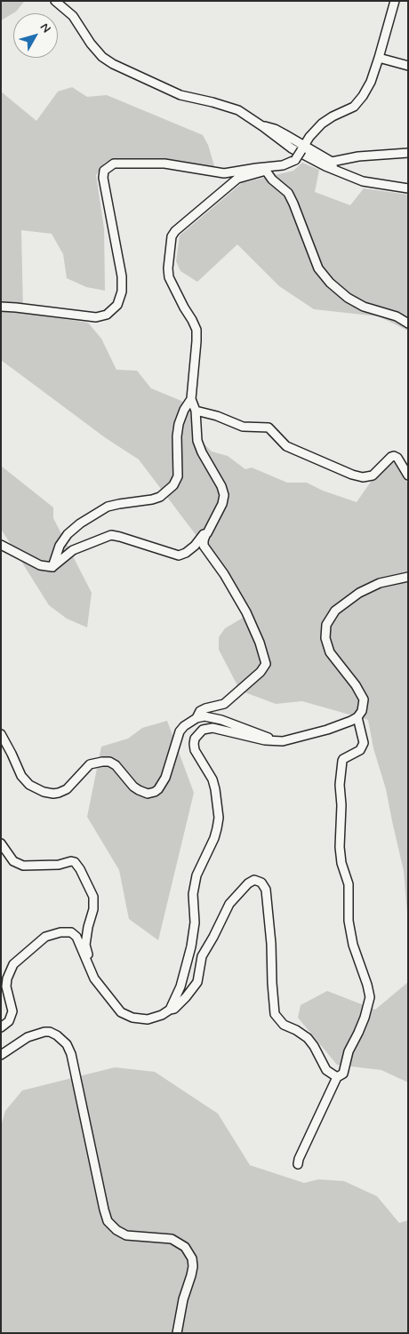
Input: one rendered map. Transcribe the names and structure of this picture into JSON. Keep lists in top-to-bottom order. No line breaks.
{"north":"top right"}
